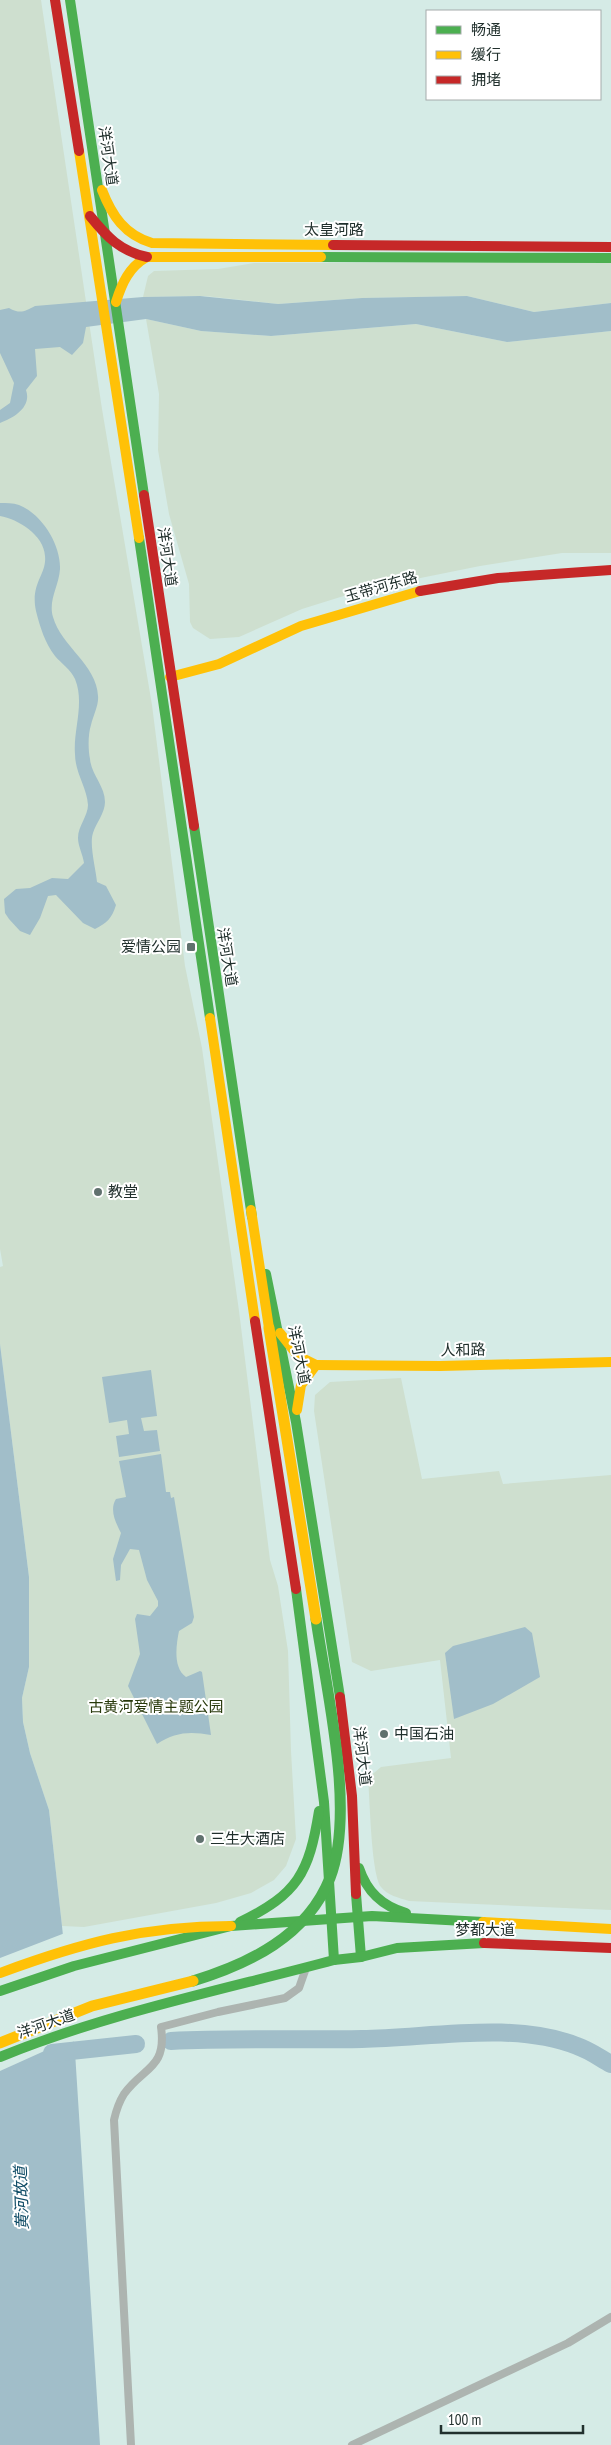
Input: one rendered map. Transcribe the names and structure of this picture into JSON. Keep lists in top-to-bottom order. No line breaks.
{"streets":{"main road":["洋河大道","太皇河路","玉带河东路","人和路","梦都大道"]},"crossings":[["洋河大道","太皇河路"],["洋河大道","玉带河东路"],["洋河大道","梦都大道"]],"water":["黄河故道"],"parks":["古黄河爱情主题公园"],"places":{"transit":["爱情公园"],"other":["教堂","中国石油","三生大酒店"]},"legend":["畅通","缓行","拥堵"],"scale_bar":"100 m"}
